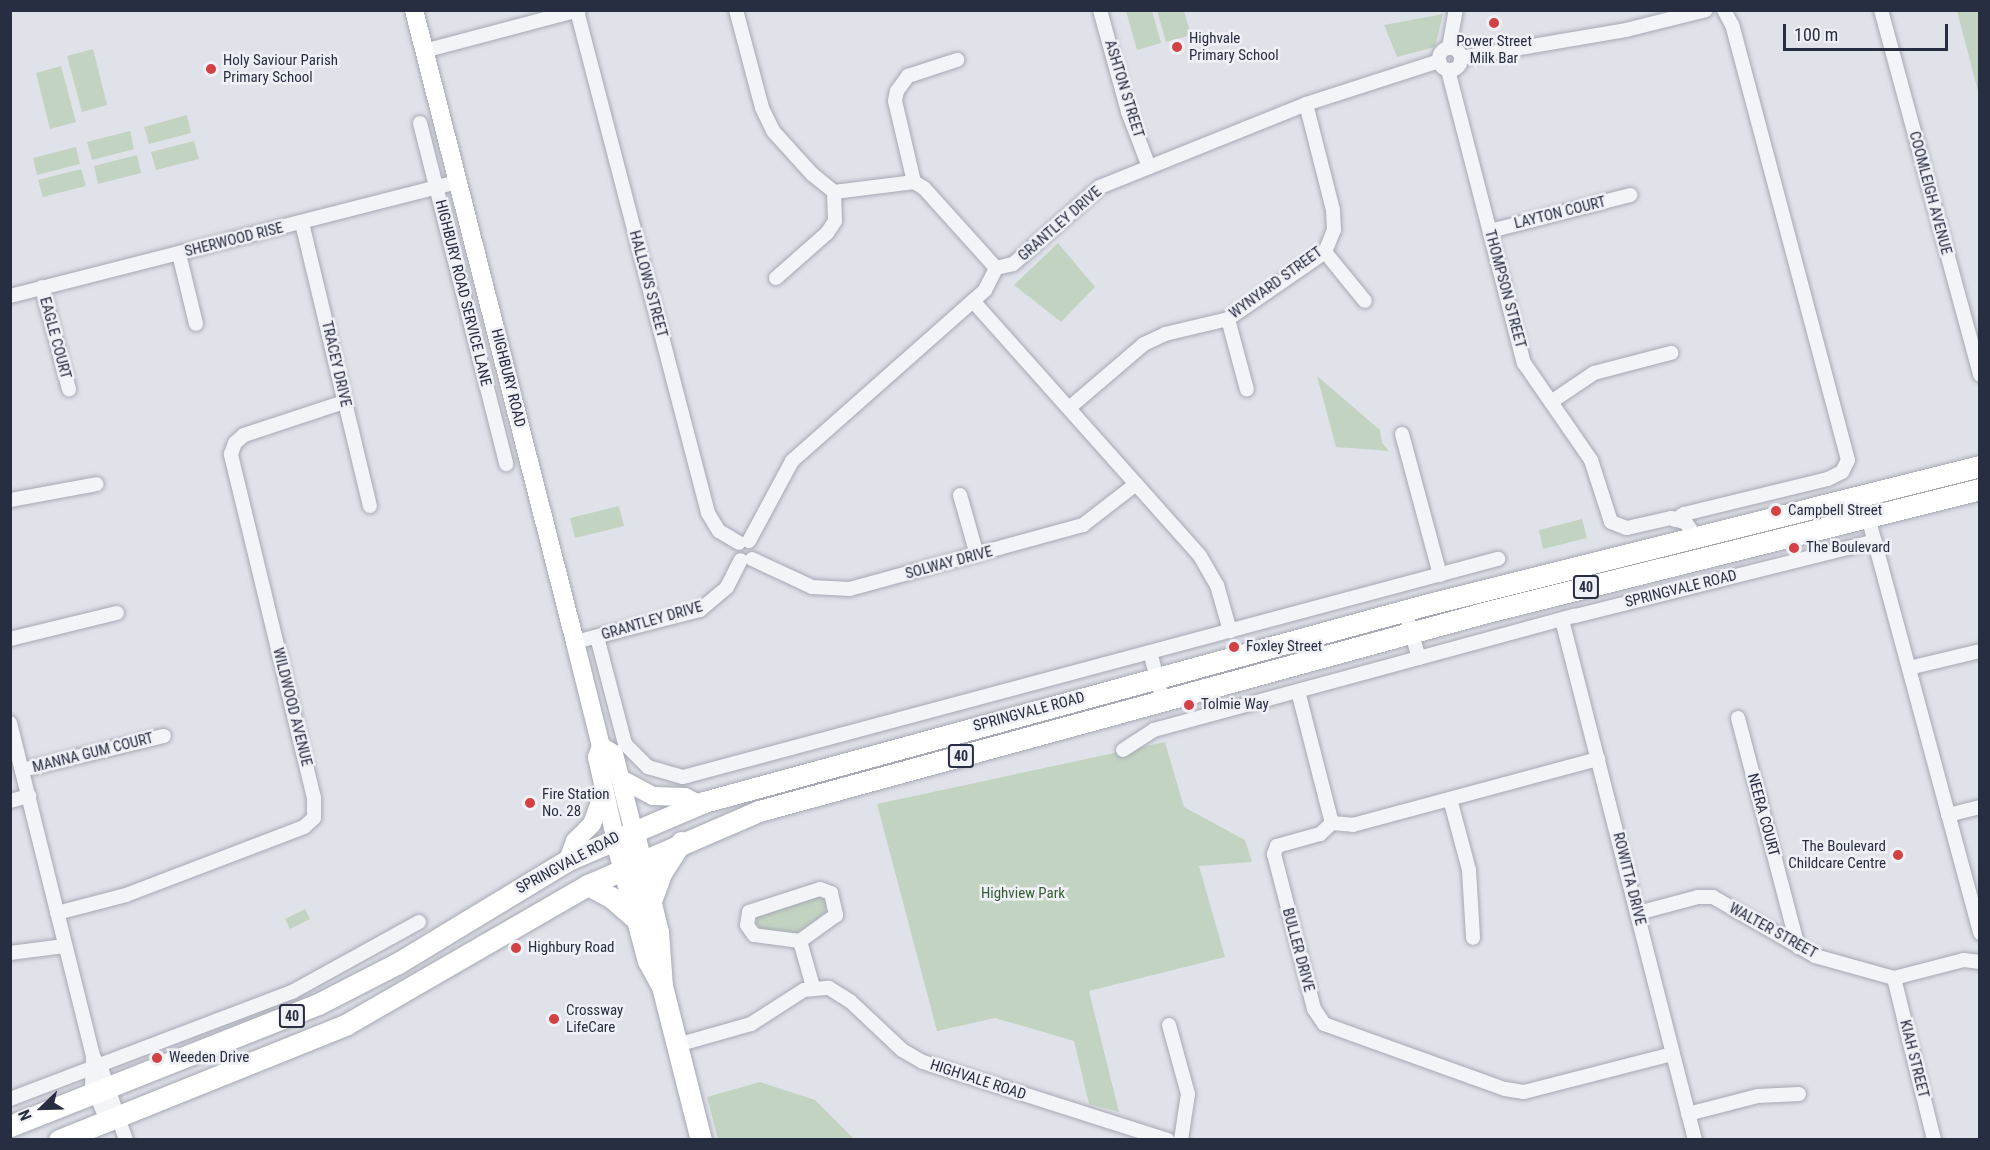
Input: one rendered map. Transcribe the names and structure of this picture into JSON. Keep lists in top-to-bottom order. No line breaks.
{"streets":{"main road":["HIGHBURY ROAD","40","SPRINGVALE ROAD"],"street":["ASHTON STREET","COOMLEIGH AVENUE","LAYTON COURT","GRANTLEY DRIVE","SHERWOOD RISE","WYNYARD STREET","HALLOWS STREET","THOMPSON STREET","HIGHBURY ROAD SERVICE LANE","EAGLE COURT","TRACEY DRIVE","SOLWAY DRIVE","WILDWOOD AVENUE","MANNA GUM COURT","NEERA COURT","ROWITTA DRIVE","WALTER STREET","BULLER DRIVE","KIAH STREET","HIGHVALE ROAD"]},"crossings":[["ASHTON STREET","GRANTLEY DRIVE"],["LAYTON COURT","THOMPSON STREET"],["GRANTLEY DRIVE","WYNYARD STREET"],["GRANTLEY DRIVE","THOMPSON STREET"],["GRANTLEY DRIVE","HIGHBURY ROAD"],["GRANTLEY DRIVE","SOLWAY DRIVE"],["GRANTLEY DRIVE","SPRINGVALE ROAD"],["SHERWOOD RISE","HIGHBURY ROAD SERVICE LANE"],["SHERWOOD RISE","EAGLE COURT"],["SHERWOOD RISE","TRACEY DRIVE"],["SHERWOOD RISE","HIGHBURY ROAD"],["THOMPSON STREET","SPRINGVALE ROAD"],["TRACEY DRIVE","WILDWOOD AVENUE"],["HIGHBURY ROAD","SPRINGVALE ROAD"],["SPRINGVALE ROAD","ROWITTA DRIVE"],["NEERA COURT","WALTER STREET"],["ROWITTA DRIVE","WALTER STREET"],["ROWITTA DRIVE","BULLER DRIVE"],["WALTER STREET","KIAH STREET"]],"parks":["Highview Park"],"places":["Power Street Milk Bar","Highvale Primary School","Holy Saviour Parish Primary School","Campbell Street","The Boulevard","Foxley Street","Tolmie Way","Fire Station No. 28","The Boulevard Childcare Centre","Highbury Road","Crossway LifeCare","Weeden Drive"],"scale_bar":"100 m","north":"bottom left"}
